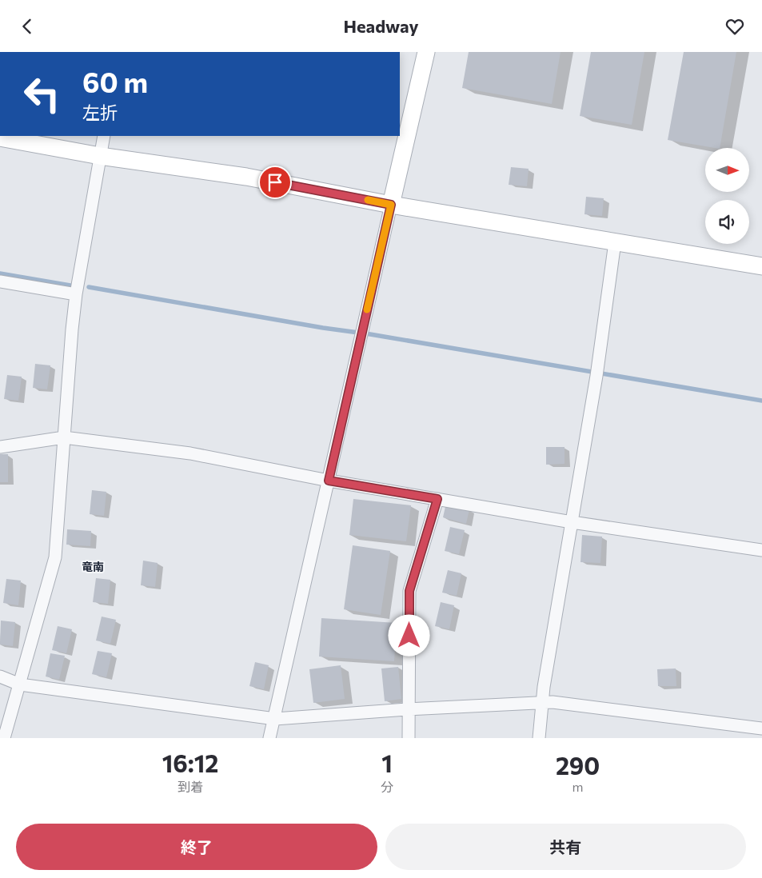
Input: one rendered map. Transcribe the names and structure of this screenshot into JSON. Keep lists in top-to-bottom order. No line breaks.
{"districts":["竜南"],"north":"right","page":{"header":"Headway","turn":["60 m","左折"],"eta":["16:12","到着","1","分","290","m"],"buttons":["終了","共有"]}}
